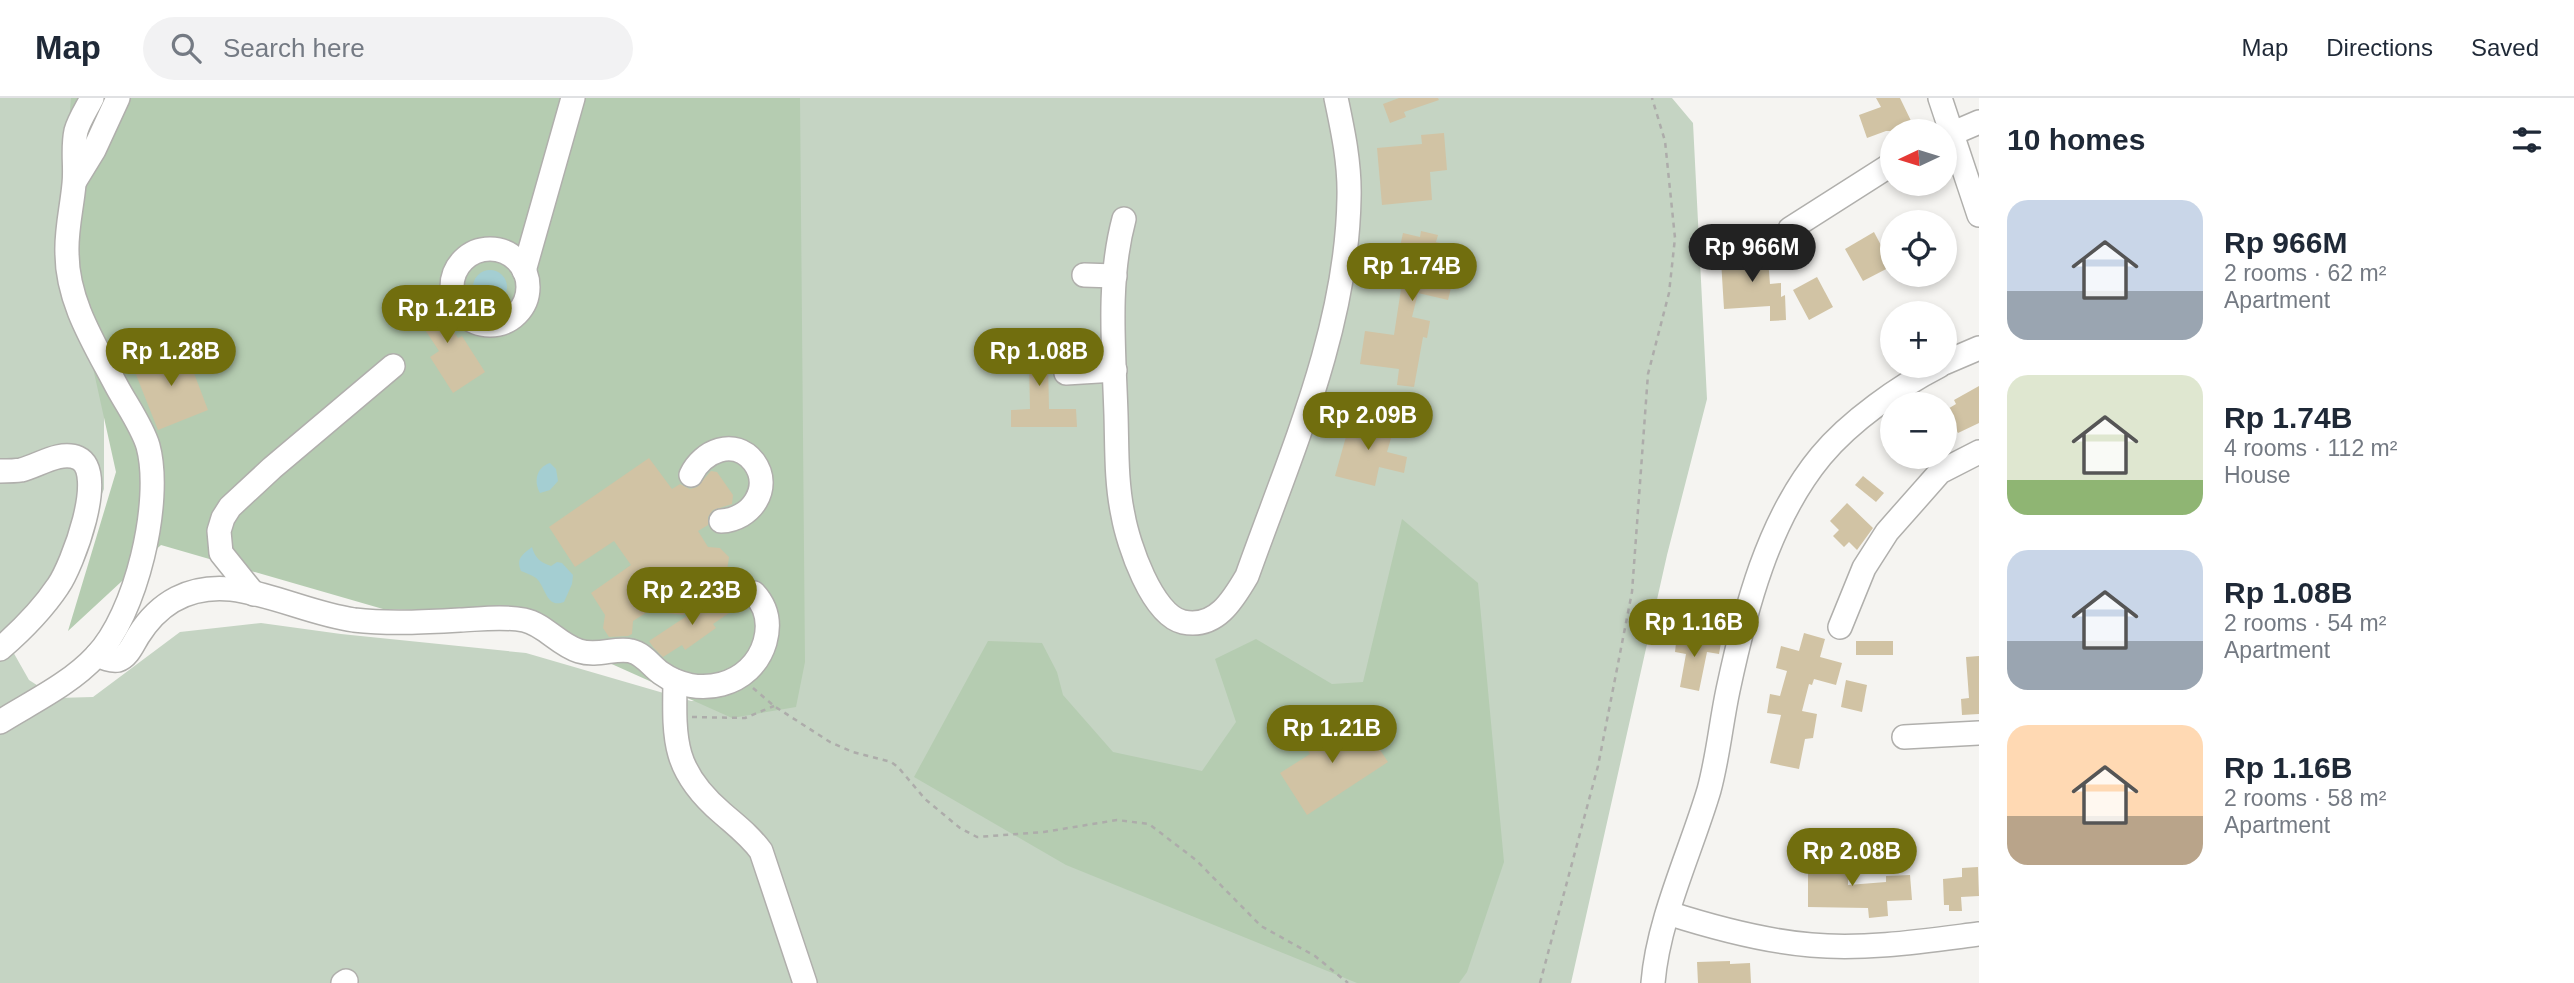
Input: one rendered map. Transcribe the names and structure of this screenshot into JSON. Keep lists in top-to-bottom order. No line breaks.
{"north":"left","page":{"header":"Map","search":"Search here","nav":["Map","Directions","Saved"],"heading":"10 homes","map_buttons":["+","−"],"list":[{"name":"Rp 966M","note":"2 rooms · 62 m² · Apartment"},{"name":"Rp 1.74B","note":"4 rooms · 112 m² · House"},{"name":"Rp 1.08B","note":"2 rooms · 54 m² · Apartment"},{"name":"Rp 1.16B","note":"2 rooms · 58 m² · Apartment"}],"price":["Rp 966M","Rp 1.74B","Rp 1.21B","Rp 1.28B","Rp 1.08B","Rp 2.09B","Rp 2.23B","Rp 1.16B","Rp 1.21B","Rp 2.08B"]}}
